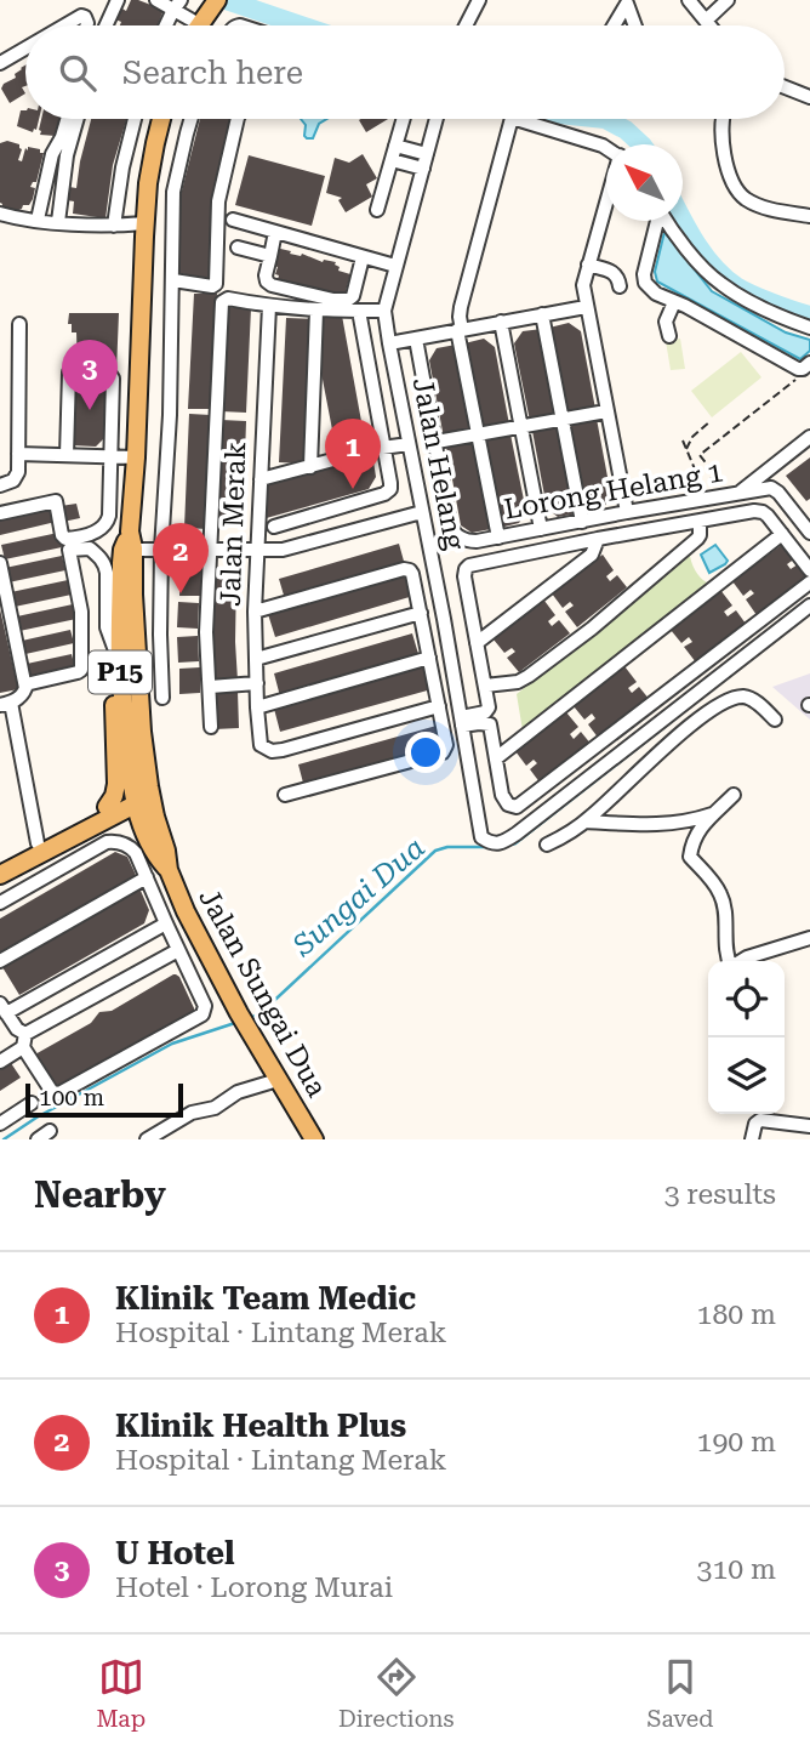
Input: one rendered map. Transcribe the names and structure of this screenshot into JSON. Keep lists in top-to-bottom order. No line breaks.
{"streets":{"main road":["P15","Jalan Sungai Dua"],"street":["Jalan Helang","Lorong Helang 1","Jalan Merak"]},"water":["Sungai Dua"],"scale_bar":"100 m","north":"top left","page":{"search":"Search here","pins":["3","1","2"],"scale":"100 m","heading":["Nearby","3 results"],"list":[{"mark":"1","name":"Klinik Team Medic","note":"Hospital · Lintang Merak","value":"180 m"},{"mark":"2","name":"Klinik Health Plus","note":"Hospital · Lintang Merak","value":"190 m"},{"mark":"3","name":"U Hotel","note":"Hotel · Lorong Murai","value":"310 m"}],"nav":["Map","Directions","Saved"]}}
